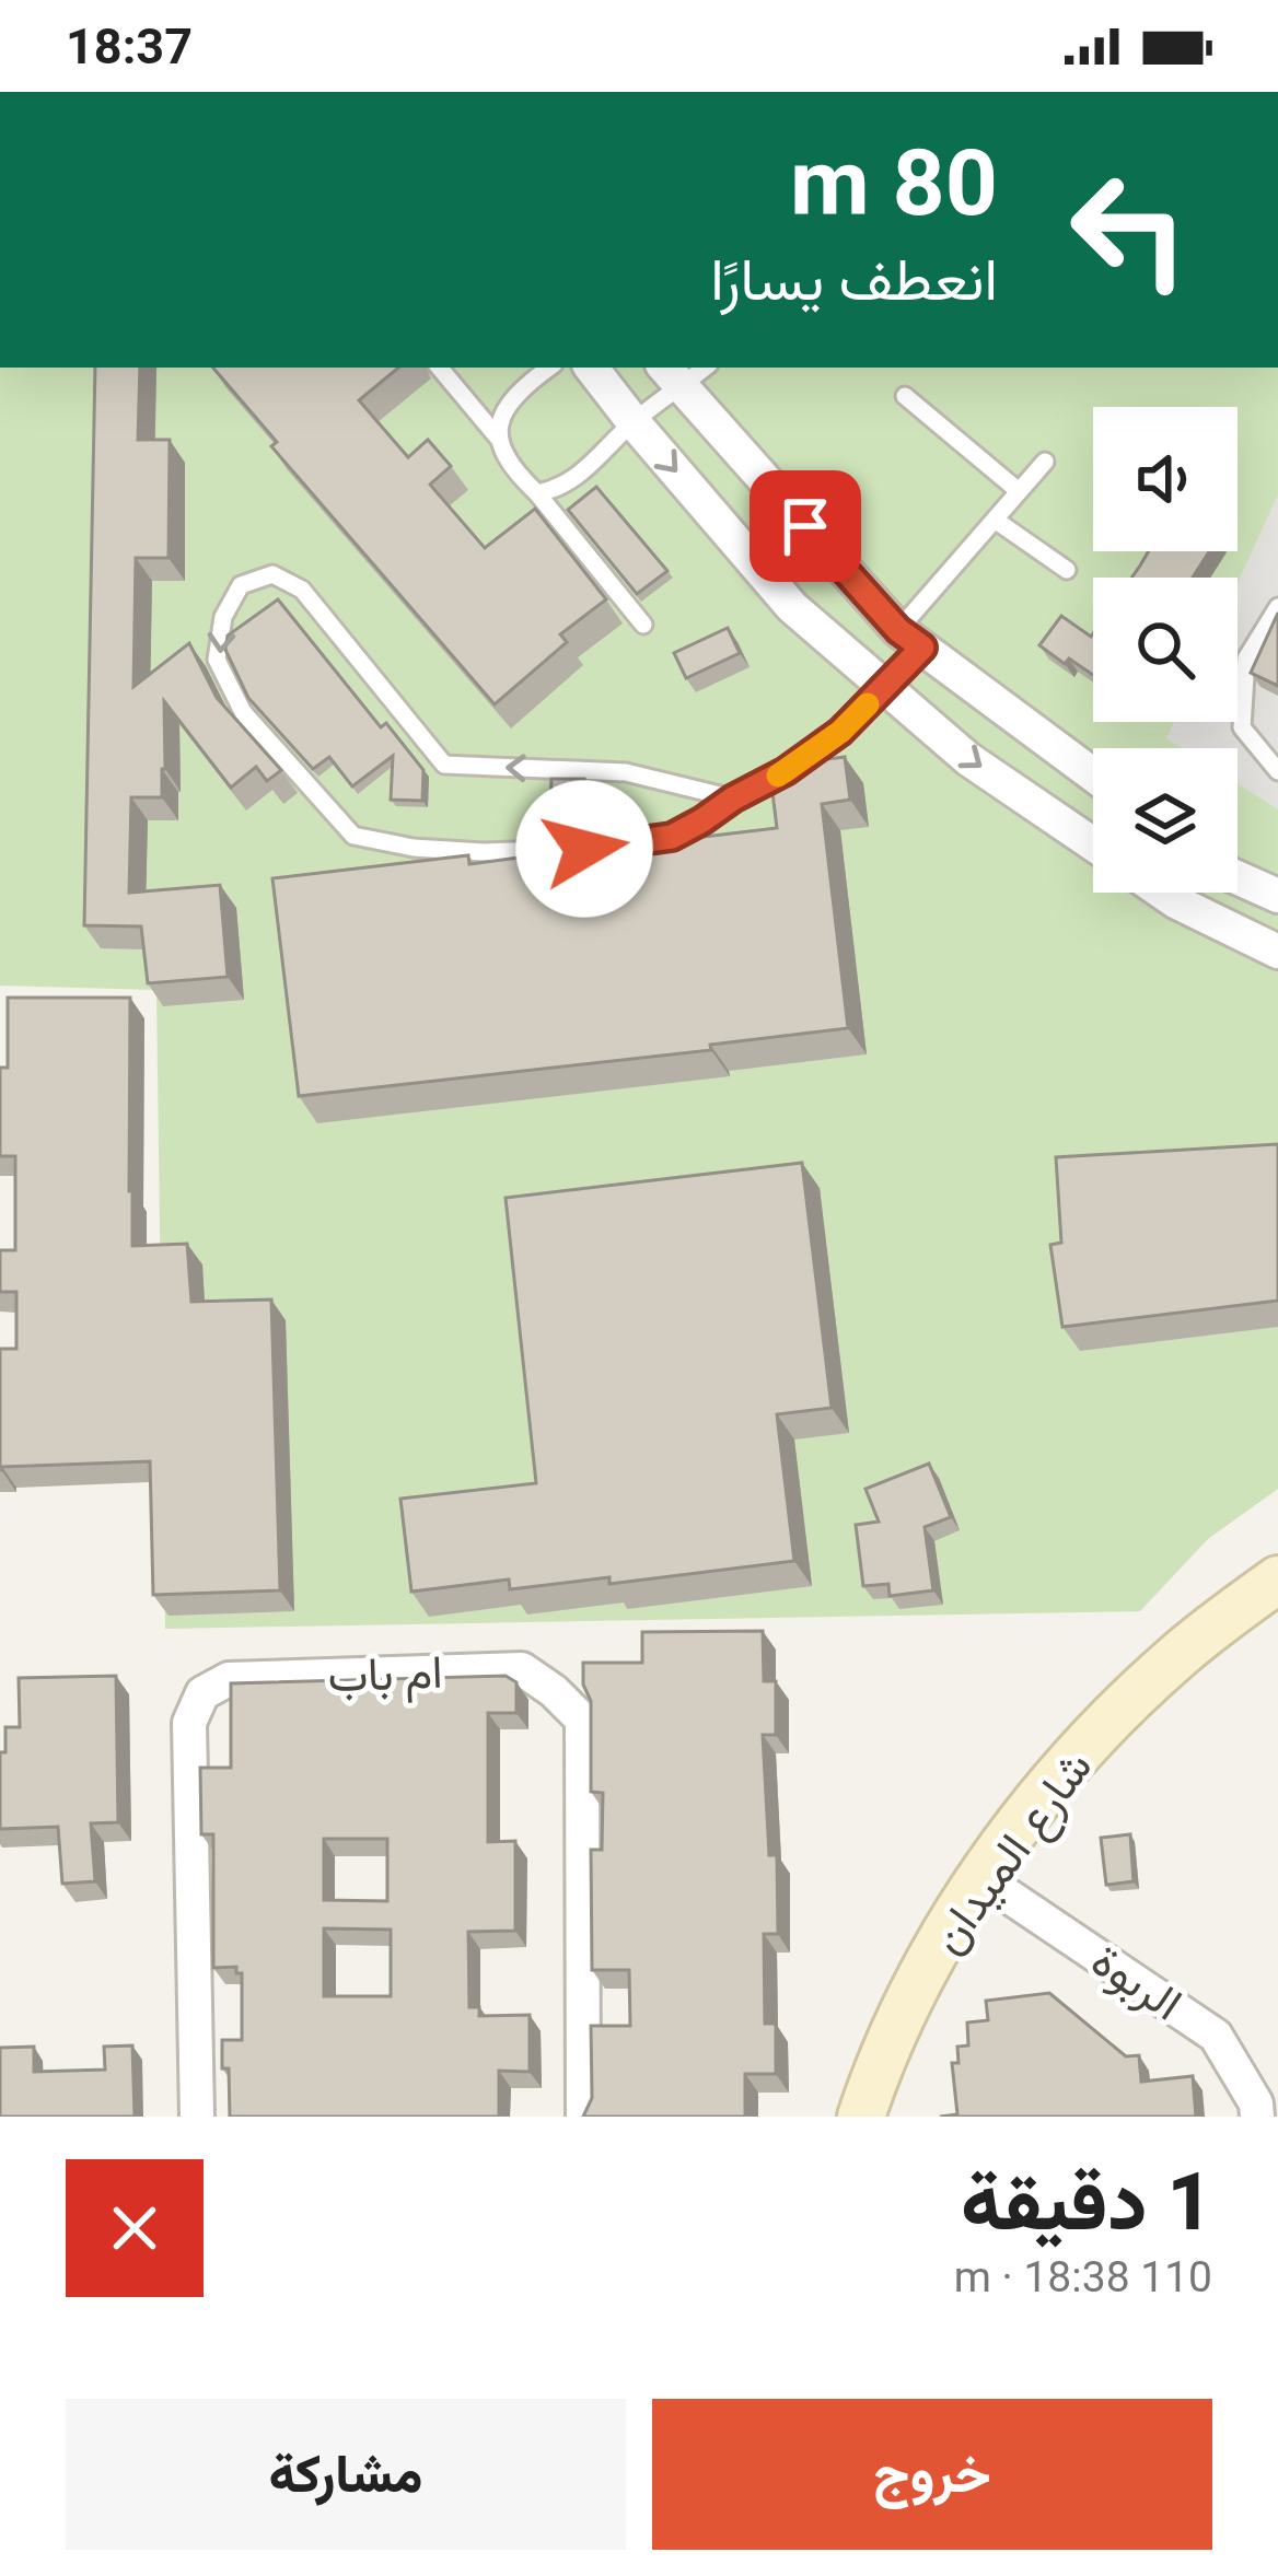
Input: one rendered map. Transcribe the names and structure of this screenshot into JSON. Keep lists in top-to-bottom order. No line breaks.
{"streets":{"street":["ام باب","شارع الميدان","الربوة"]},"crossings":[["شارع الميدان","الربوة"]],"page":{"status":"18:37","turn":["80 m","انعطف يسارًا"],"heading":["1 دقيقة","110 m · 18:38"],"buttons":["خروج","مشاركة"]}}
